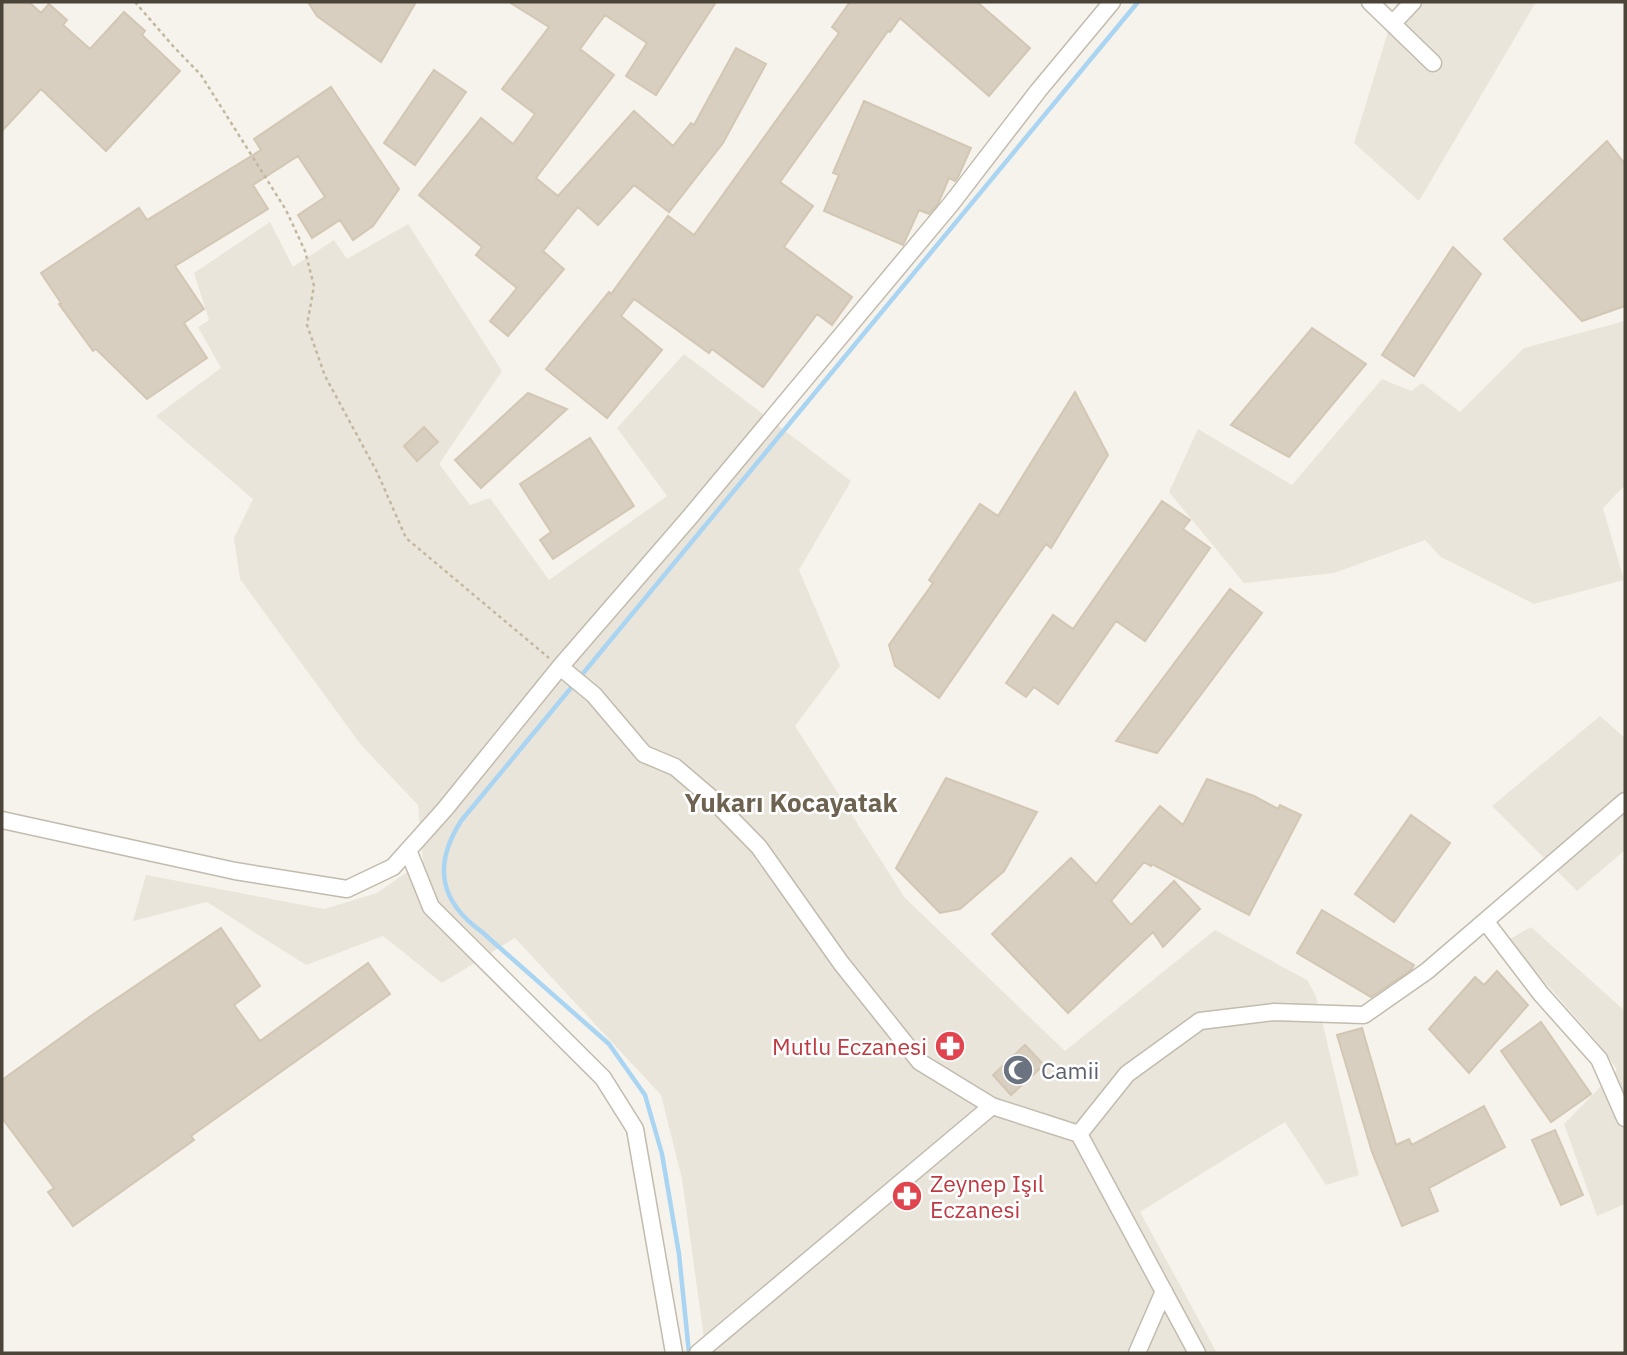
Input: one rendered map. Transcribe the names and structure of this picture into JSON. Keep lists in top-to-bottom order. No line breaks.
{"districts":["Yukarı Kocayatak"],"places":{"pharmacy":["Mutlu Eczanesi","Zeynep Işıl Eczanesi"],"mosque":["Camii"]}}
